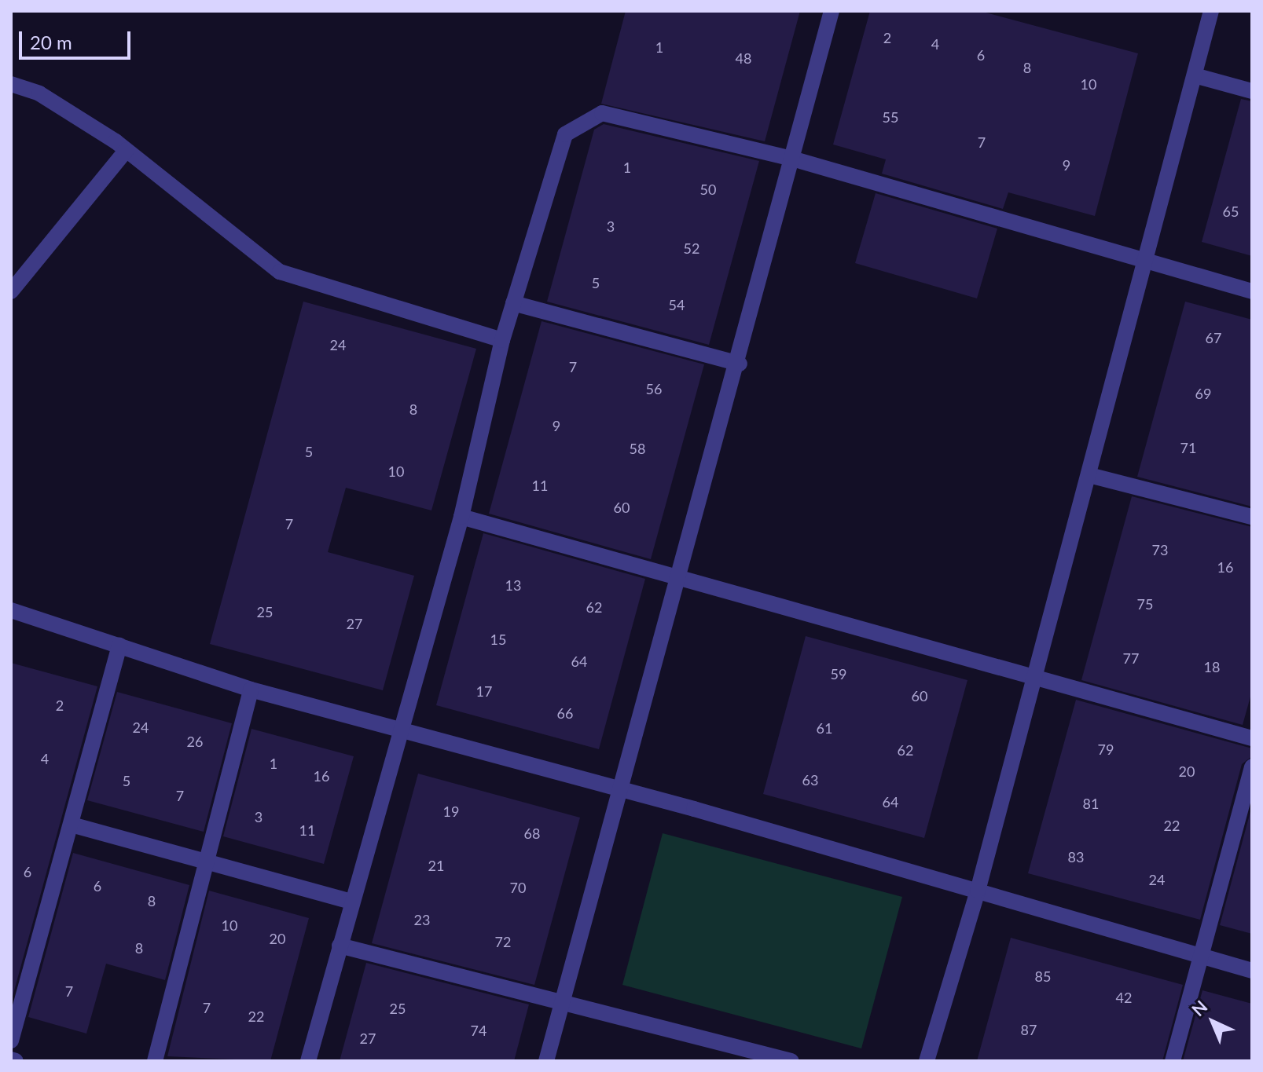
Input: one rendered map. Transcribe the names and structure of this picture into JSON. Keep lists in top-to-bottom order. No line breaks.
{"house_numbers":["2","4","1","6","48","8","10","55","7","9","1","50","65","3","52","5","54","67","24","7","56","69","8","9","71","58","5","10","11","60","7","73","16","13","75","62","25","27","15","77","64","18","59","17","60","2","66","24","61","26","79","62","4","1","20","16","63","5","7","64","81","19","3","22","11","68","83","21","6","24","6","70","8","23","10","20","72","8","85","7","42","7","25","22","87","74","27"],"scale_bar":"20 m","north":"top left"}
